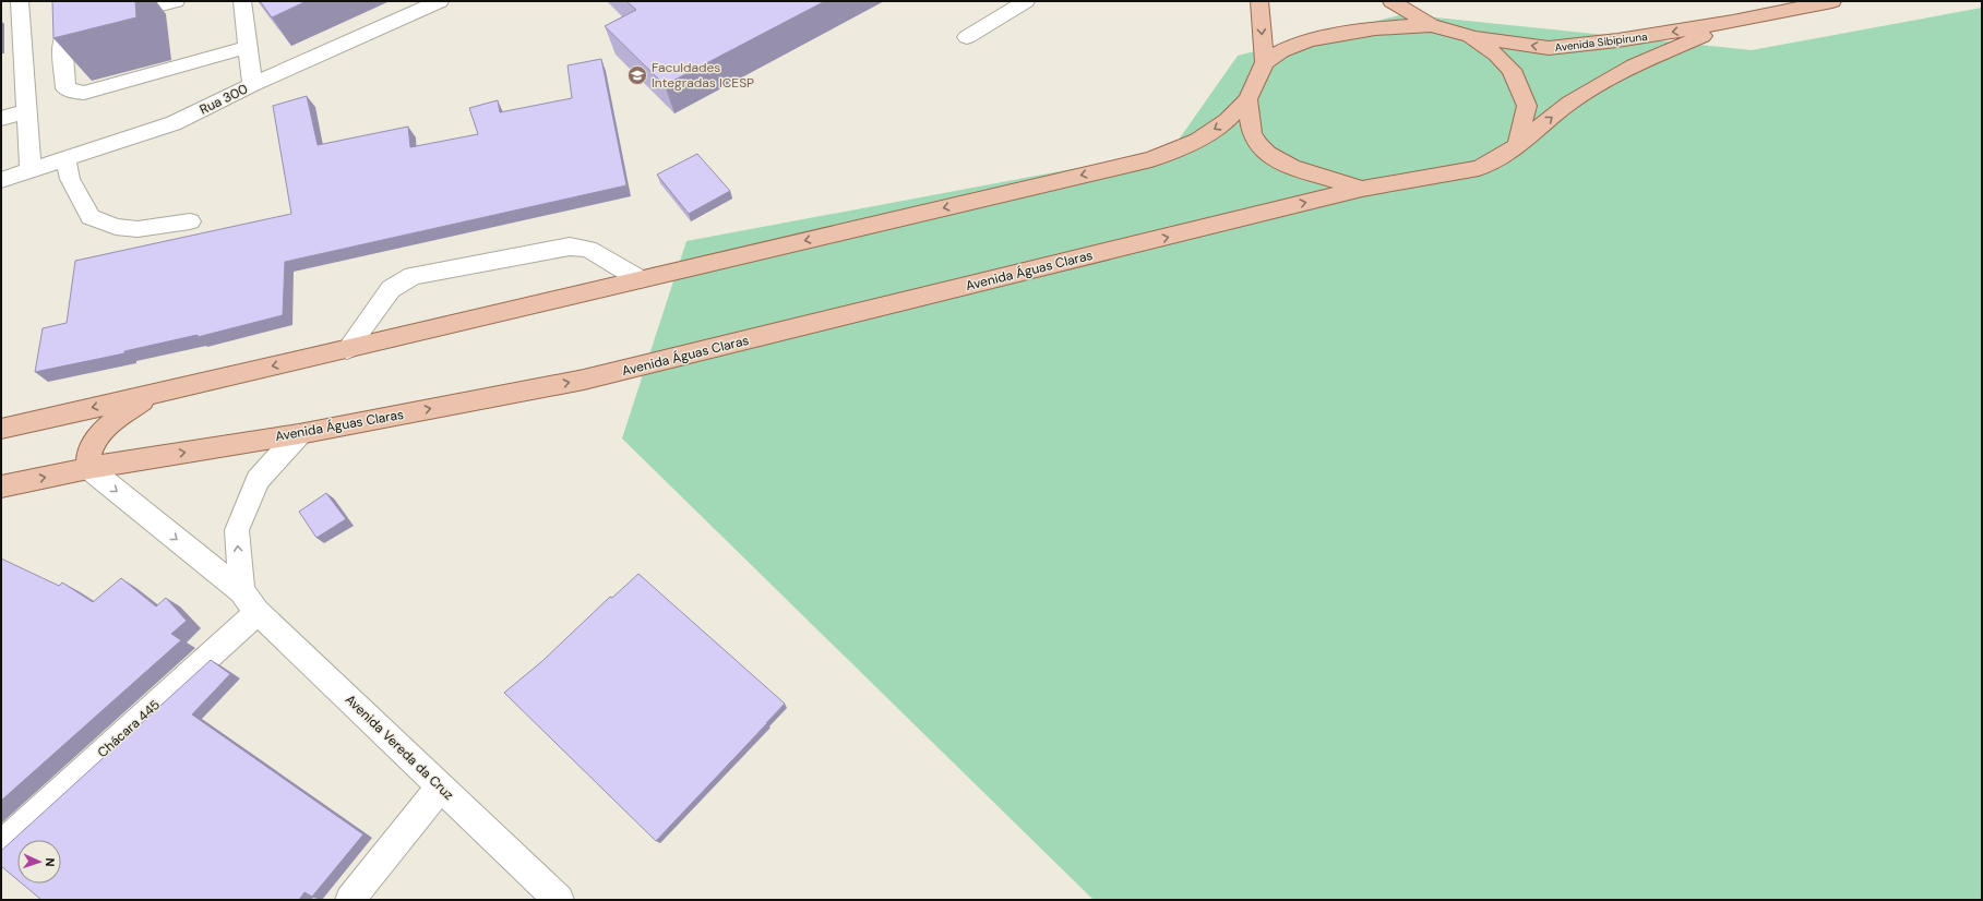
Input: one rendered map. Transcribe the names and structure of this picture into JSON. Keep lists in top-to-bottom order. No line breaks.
{"streets":{"main road":["Avenida Sibipiruna","Avenida Águas Claras"],"street":["Rua 300","Chácara 445","Avenida Vereda da Cruz"]},"crossings":[["Avenida Sibipiruna","Avenida Águas Claras"],["Avenida Águas Claras","Avenida Vereda da Cruz"],["Chácara 445","Avenida Vereda da Cruz"]],"places":{"school or university":["Faculdades Integradas ICESP"]},"north":"right"}
